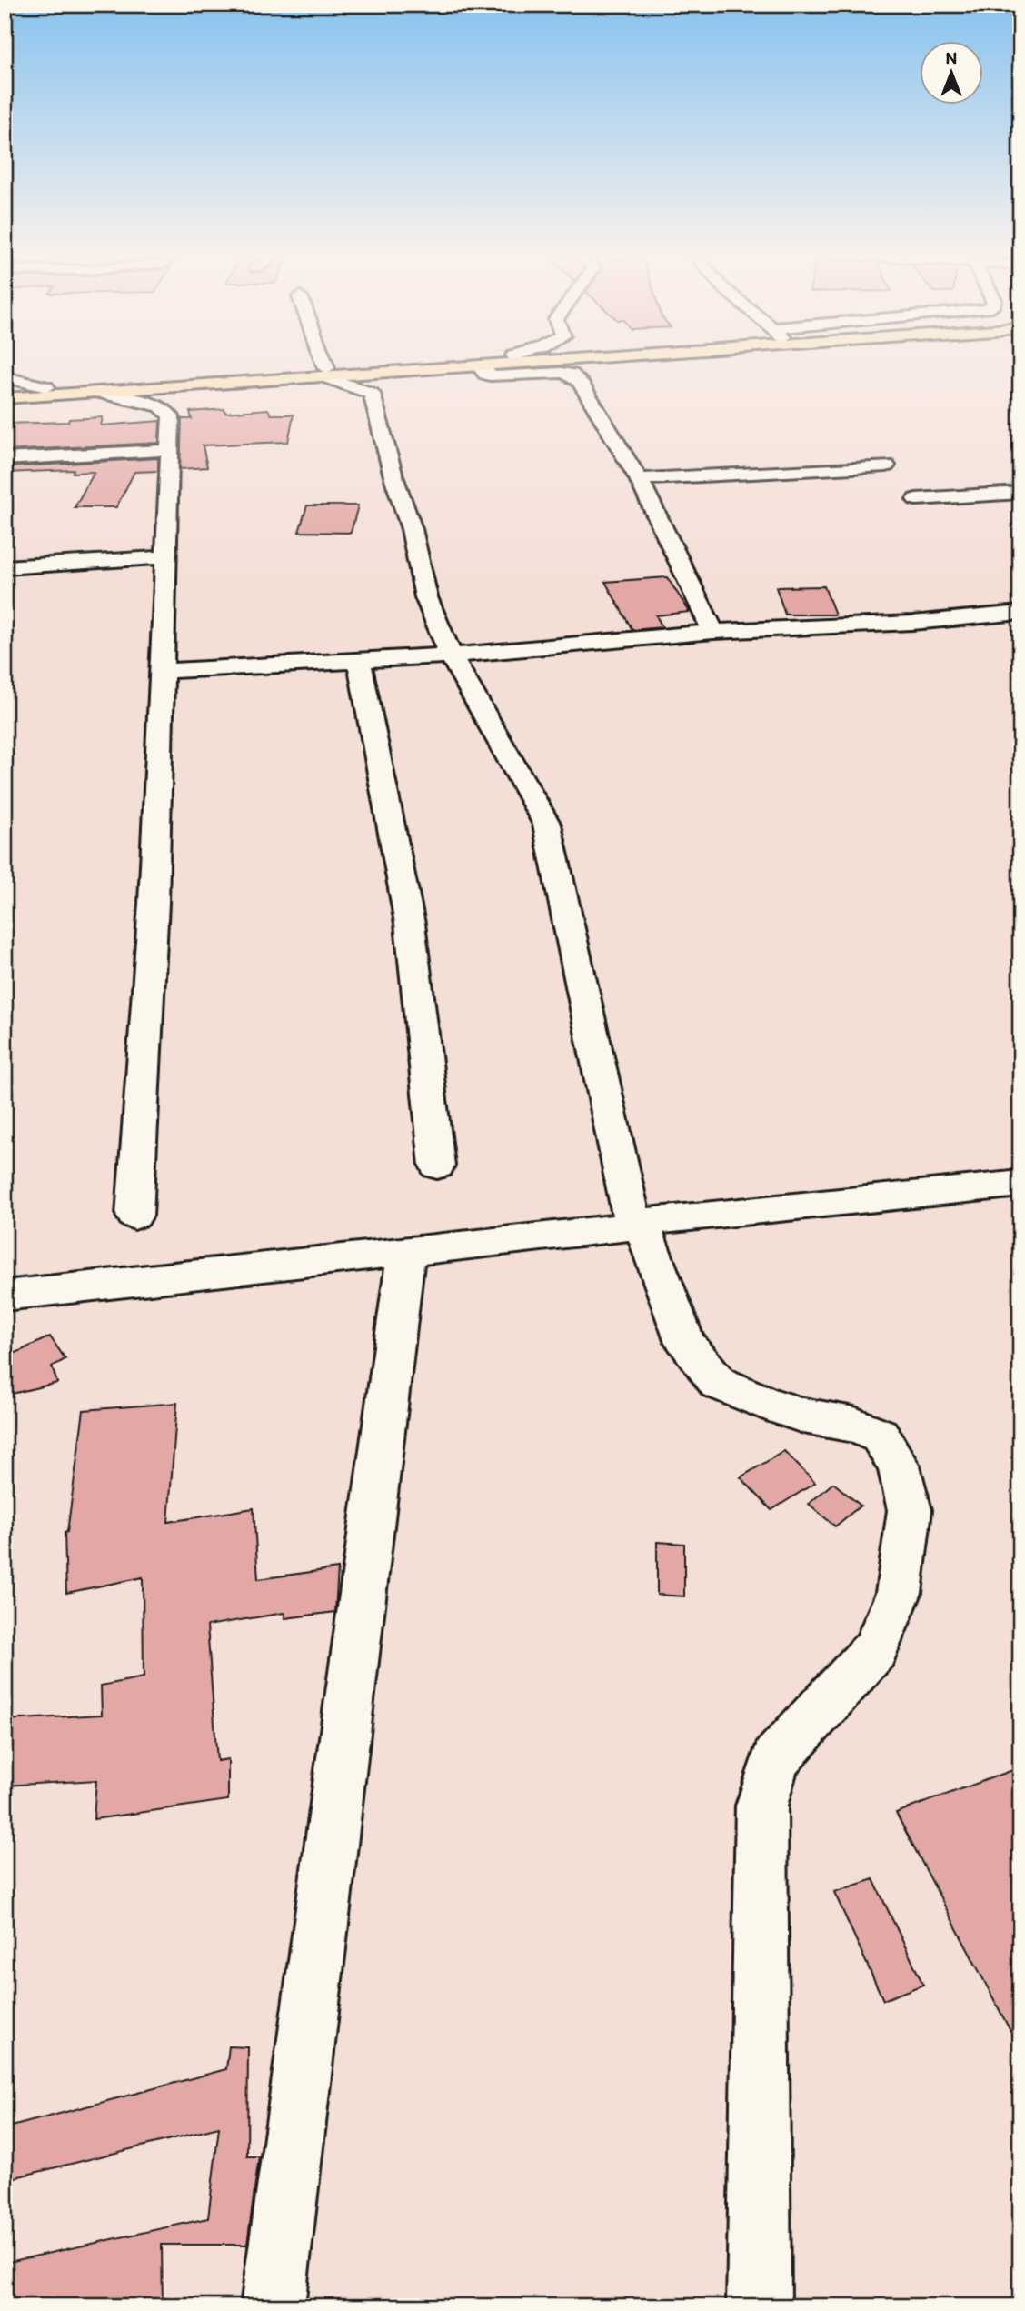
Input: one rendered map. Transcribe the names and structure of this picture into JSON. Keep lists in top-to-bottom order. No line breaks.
{"north":"top"}
